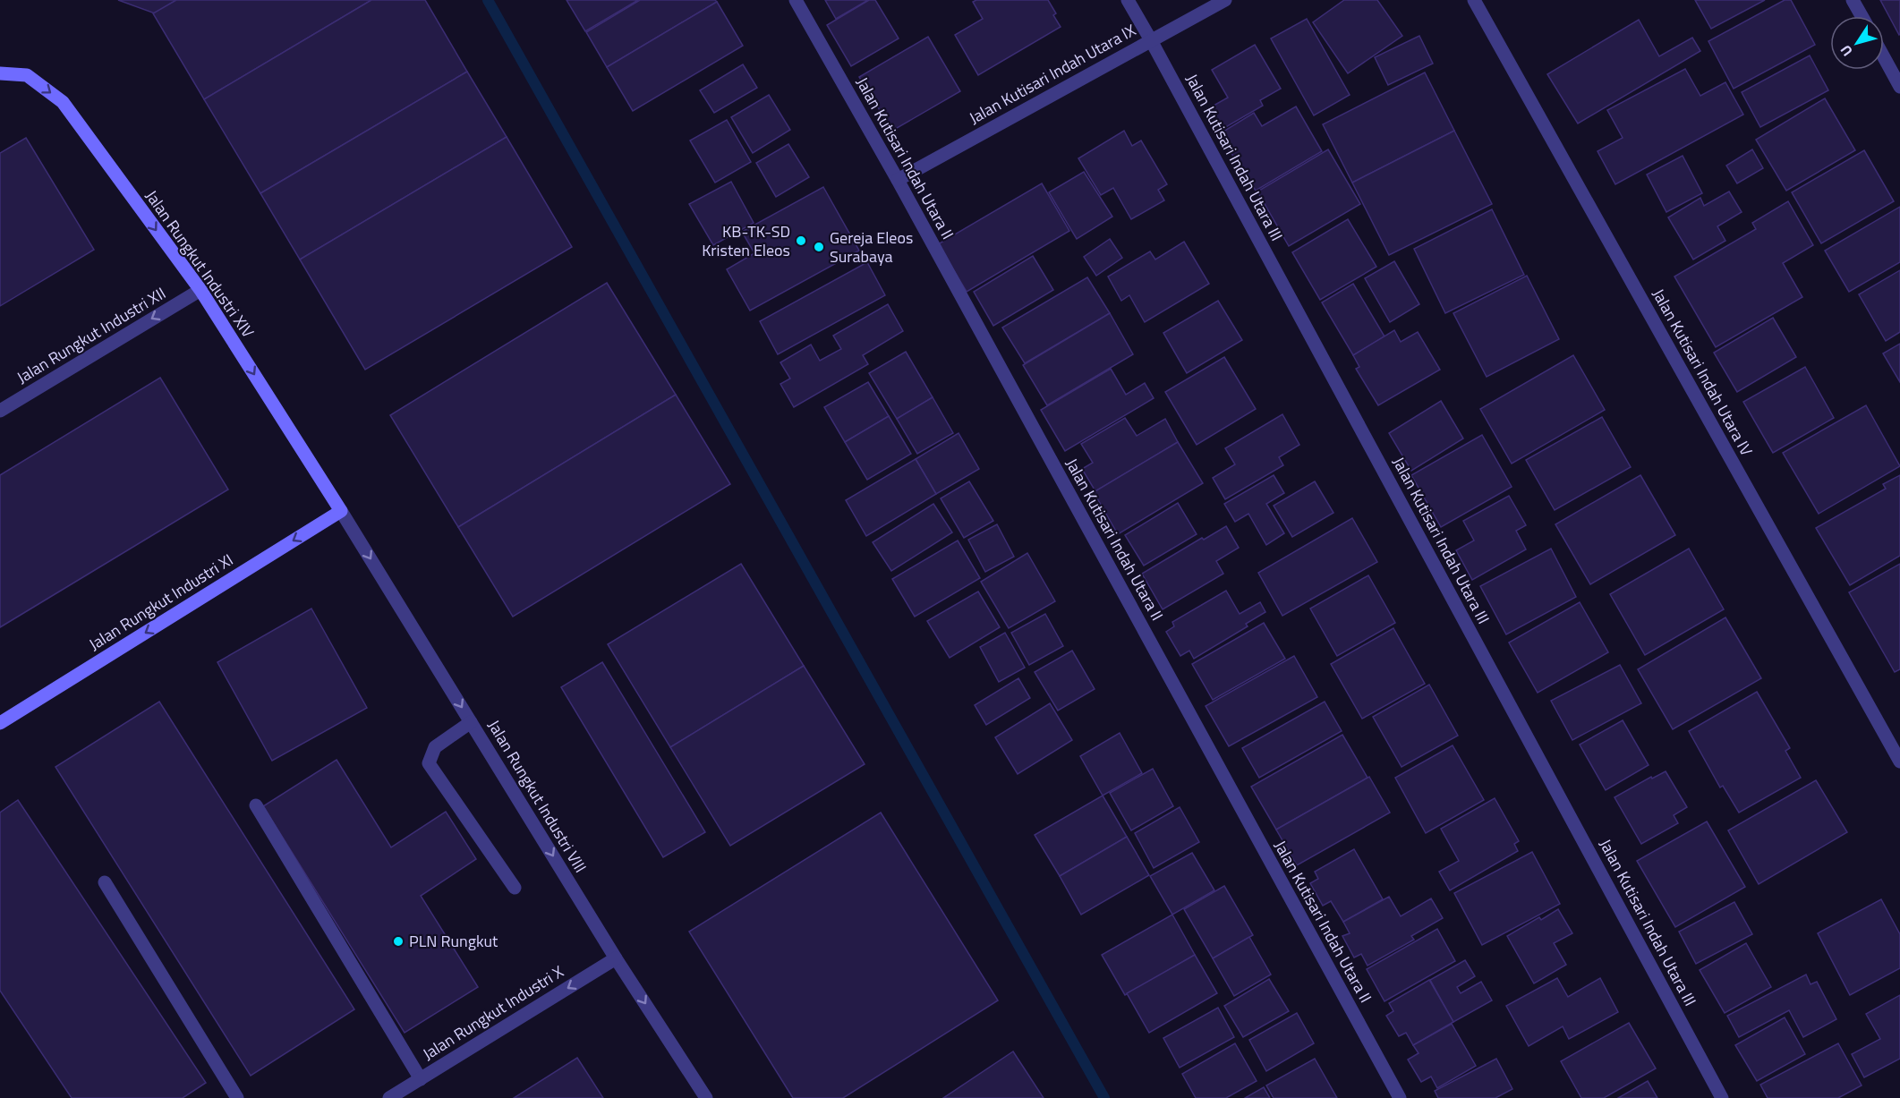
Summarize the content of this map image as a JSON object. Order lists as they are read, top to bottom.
{
  "streets": {
    "street": [
      "Jalan Kutisari Indah Utara IX",
      "Jalan Kutisari Indah Utara III",
      "Jalan Kutisari Indah Utara II",
      "Jalan Rungkut Industri XIV",
      "Jalan Rungkut Industri XII",
      "Jalan Kutisari Indah Utara IV",
      "Jalan Rungkut Industri XI",
      "Jalan Rungkut Industri VIII",
      "Jalan Rungkut Industri X"
    ]
  },
  "crossings": [
    ["Jalan Kutisari Indah Utara IX", "Jalan Kutisari Indah Utara III"],
    ["Jalan Kutisari Indah Utara IX", "Jalan Kutisari Indah Utara II"],
    ["Jalan Rungkut Industri XIV", "Jalan Rungkut Industri XII"],
    ["Jalan Rungkut Industri XIV", "Jalan Rungkut Industri XI"],
    ["Jalan Rungkut Industri XIV", "Jalan Rungkut Industri VIII"],
    ["Jalan Rungkut Industri XI", "Jalan Rungkut Industri VIII"],
    ["Jalan Rungkut Industri VIII", "Jalan Rungkut Industri X"]
  ],
  "one_way": [
    "Jalan Rungkut Industri XIV",
    "Jalan Rungkut Industri XII",
    "Jalan Rungkut Industri XI",
    "Jalan Rungkut Industri VIII",
    "Jalan Rungkut Industri X"
  ],
  "places": ["KB-TK-SD Kristen Eleos", "Gereja Eleos Surabaya", "PLN Rungkut"],
  "north": "bottom left"
}
